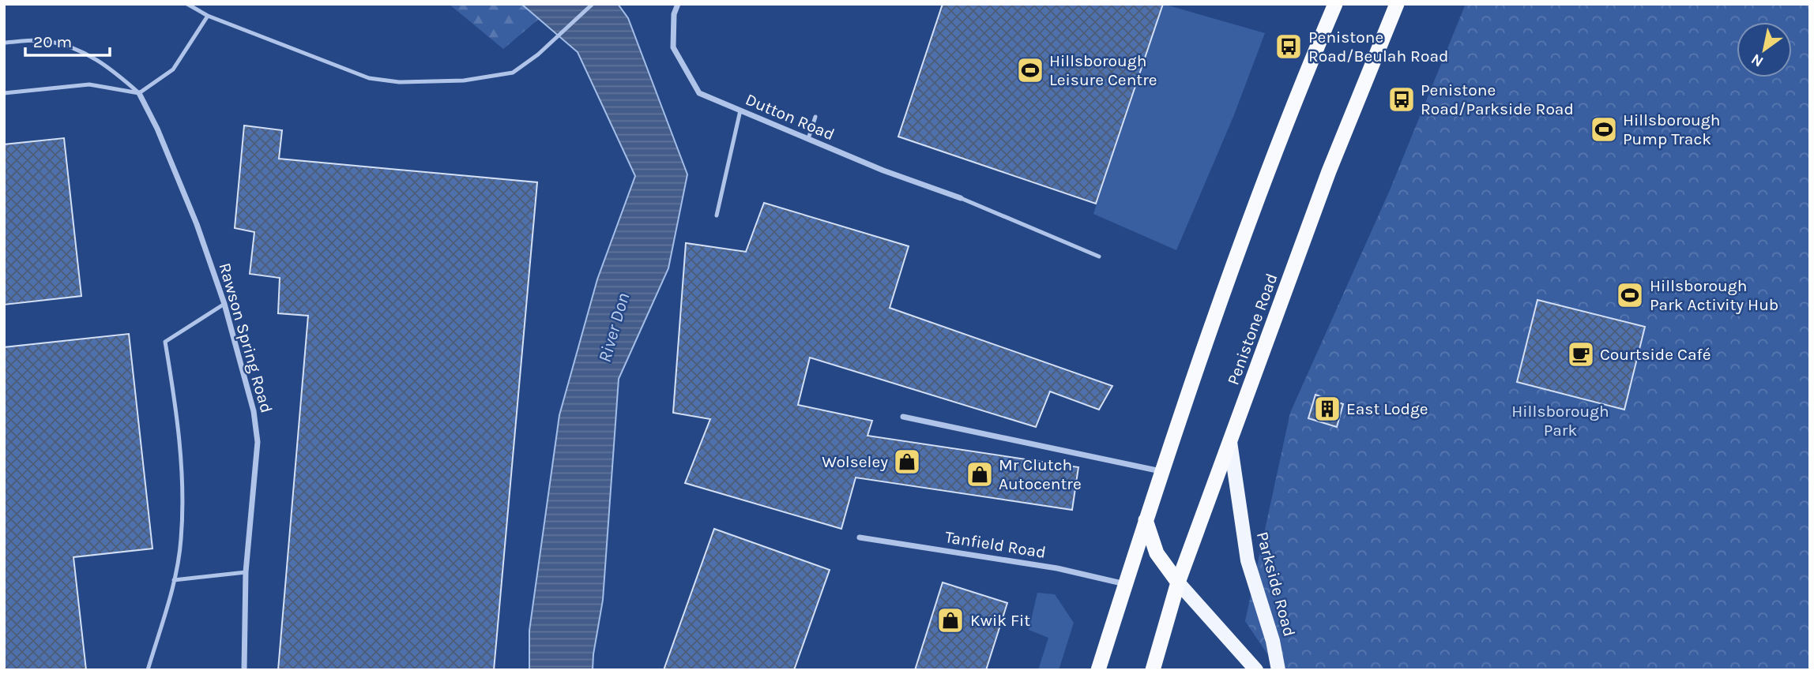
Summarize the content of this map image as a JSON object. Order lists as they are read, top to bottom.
{
  "streets": {
    "highway": ["Penistone Road"],
    "main road": ["Parkside Road"],
    "street": ["Dutton Road", "Rawson Spring Road", "Tanfield Road"]
  },
  "crossings": [
    ["Penistone Road", "Parkside Road"]
  ],
  "water": ["River Don"],
  "parks": ["Hillsborough Park"],
  "places": {
    "bus stop": ["Penistone Road/Beulah Road", "Penistone Road/Parkside Road"],
    "sports": ["Hillsborough Leisure Centre", "Hillsborough Pump Track", "Hillsborough Park Activity Hub"],
    "cafe": ["Courtside Café"],
    "building": ["East Lodge"],
    "shop": ["Wolseley", "Mr Clutch Autocentre", "Kwik Fit"]
  },
  "scale_bar": "20 m",
  "north": "bottom left"
}
